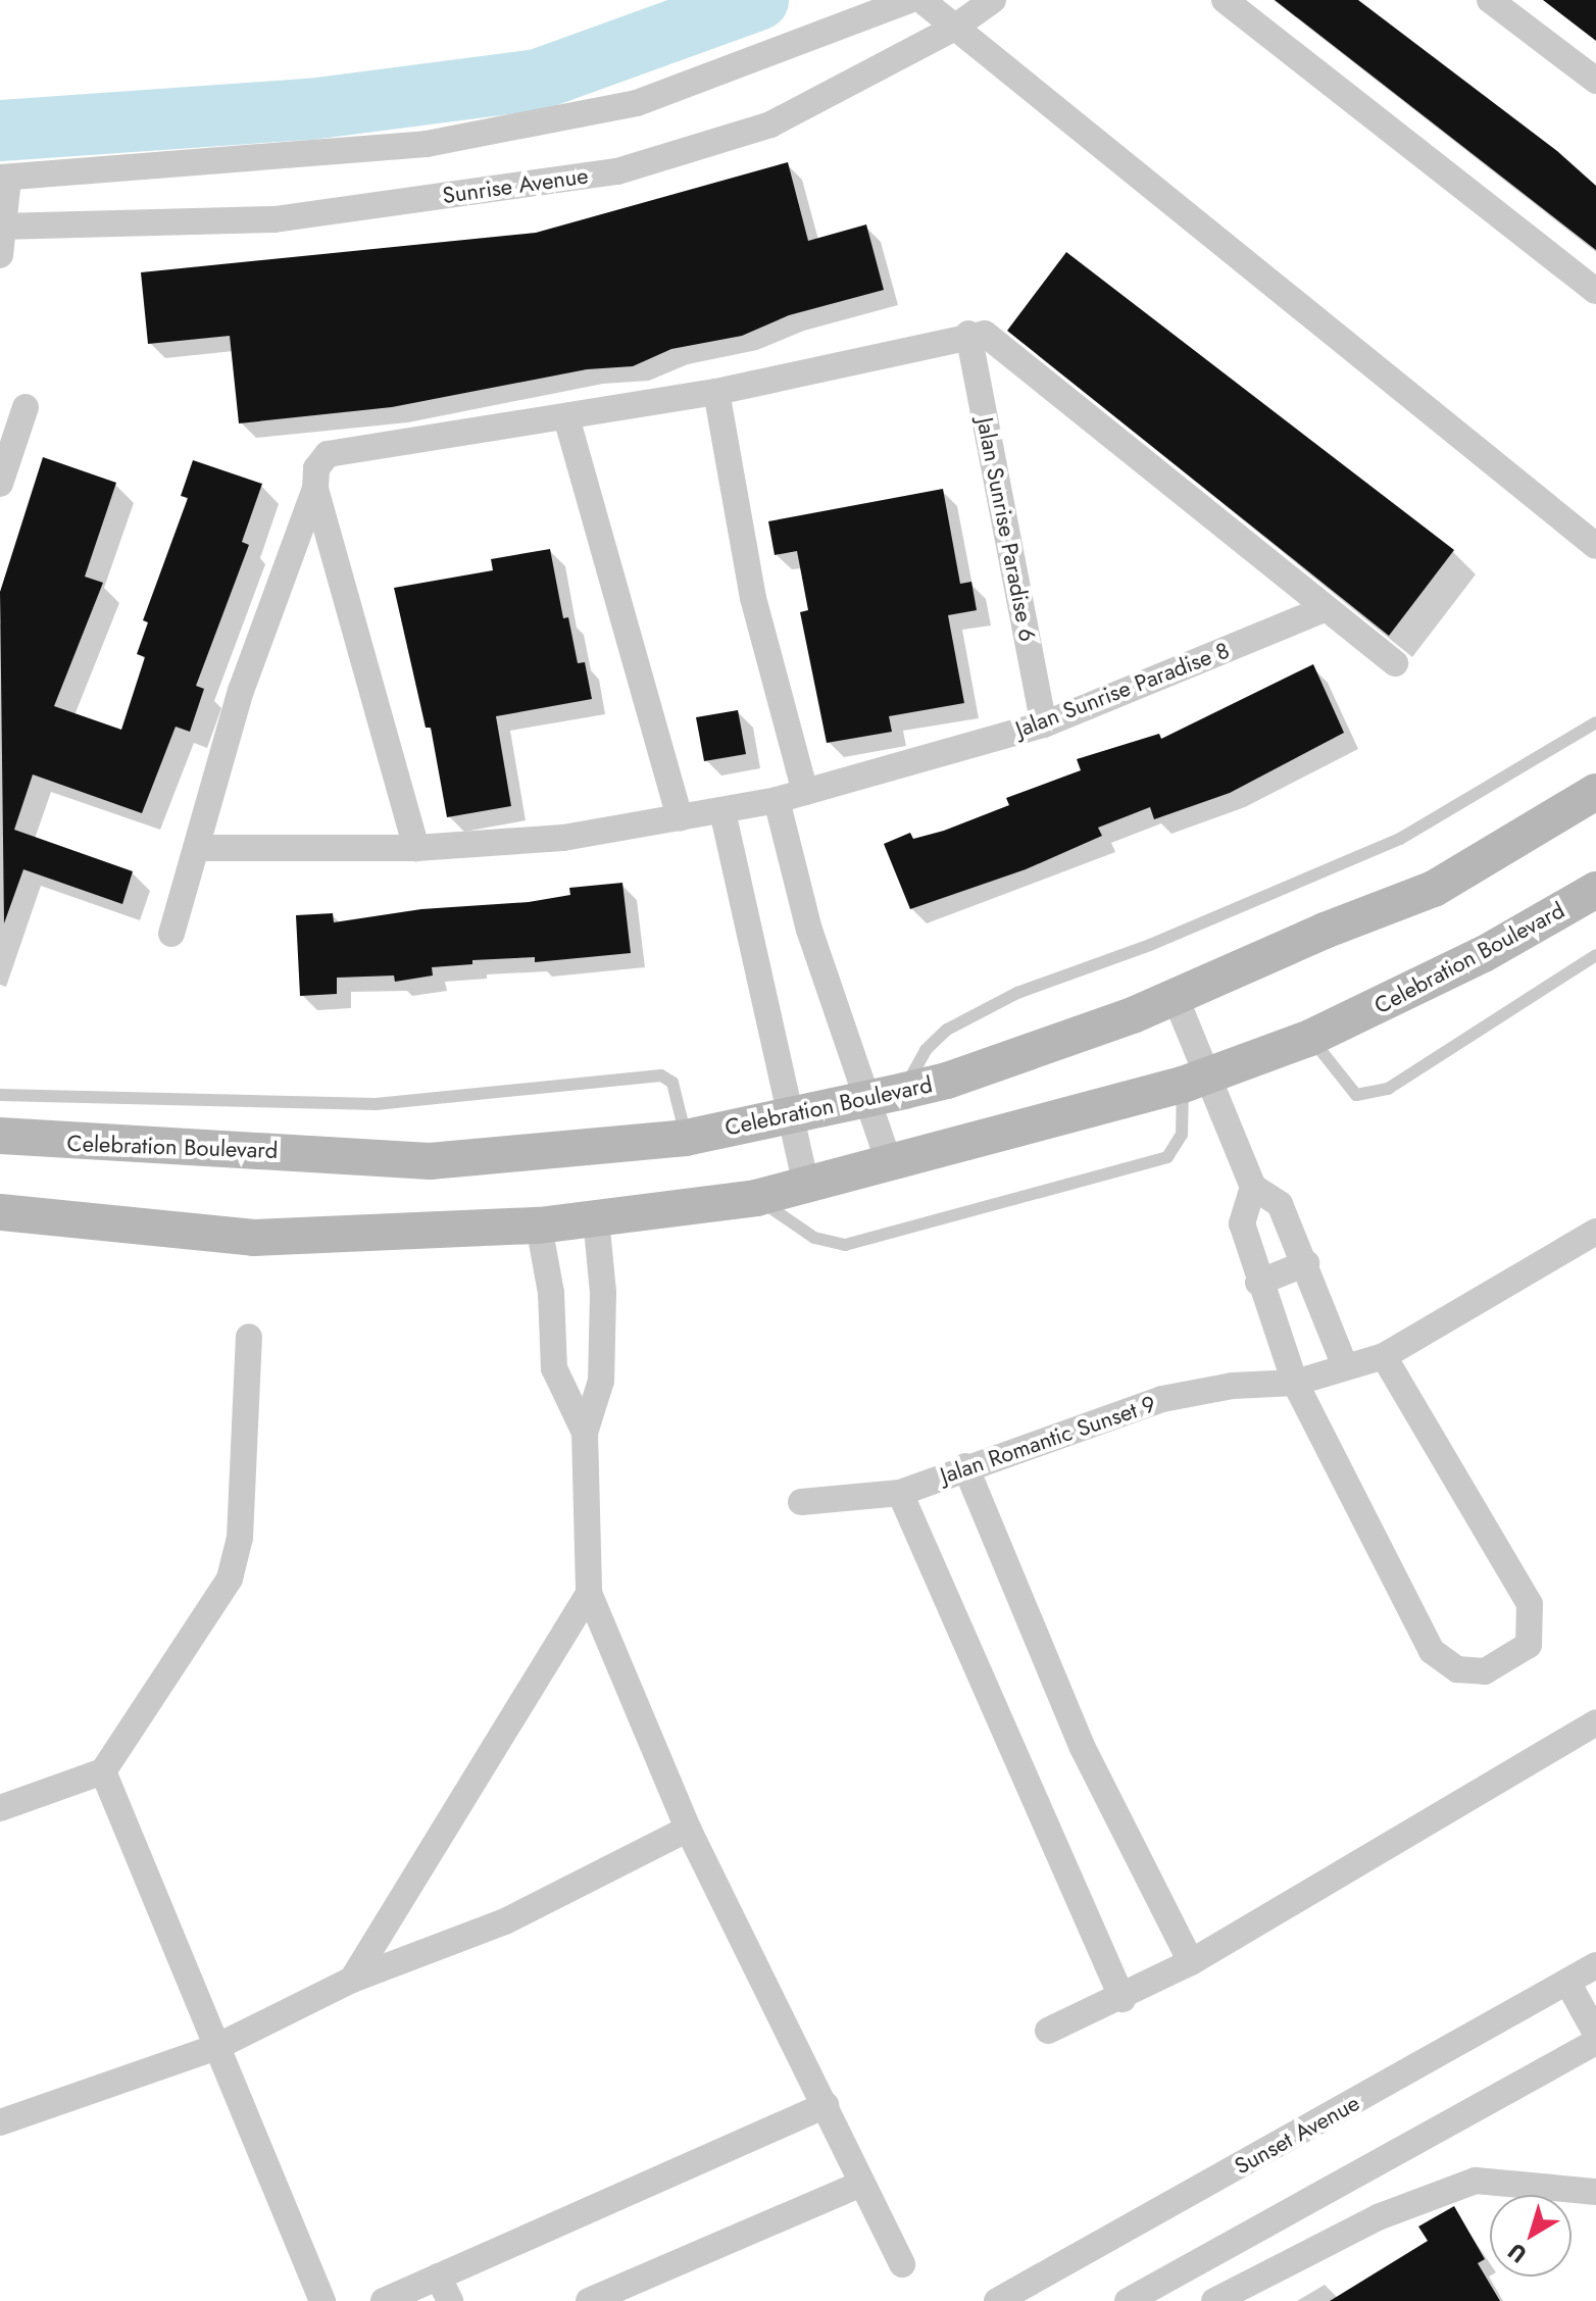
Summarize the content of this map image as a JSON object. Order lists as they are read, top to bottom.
{
  "streets": {
    "street": [
      "Sunrise Avenue",
      "Jalan Sunrise Paradise 6",
      "Jalan Sunrise Paradise 8",
      "Celebration Boulevard",
      "Jalan Romantic Sunset 9",
      "Sunset Avenue"
    ]
  },
  "crossings": [
    ["Jalan Sunrise Paradise 6", "Jalan Sunrise Paradise 8"]
  ],
  "north": "bottom left"
}
